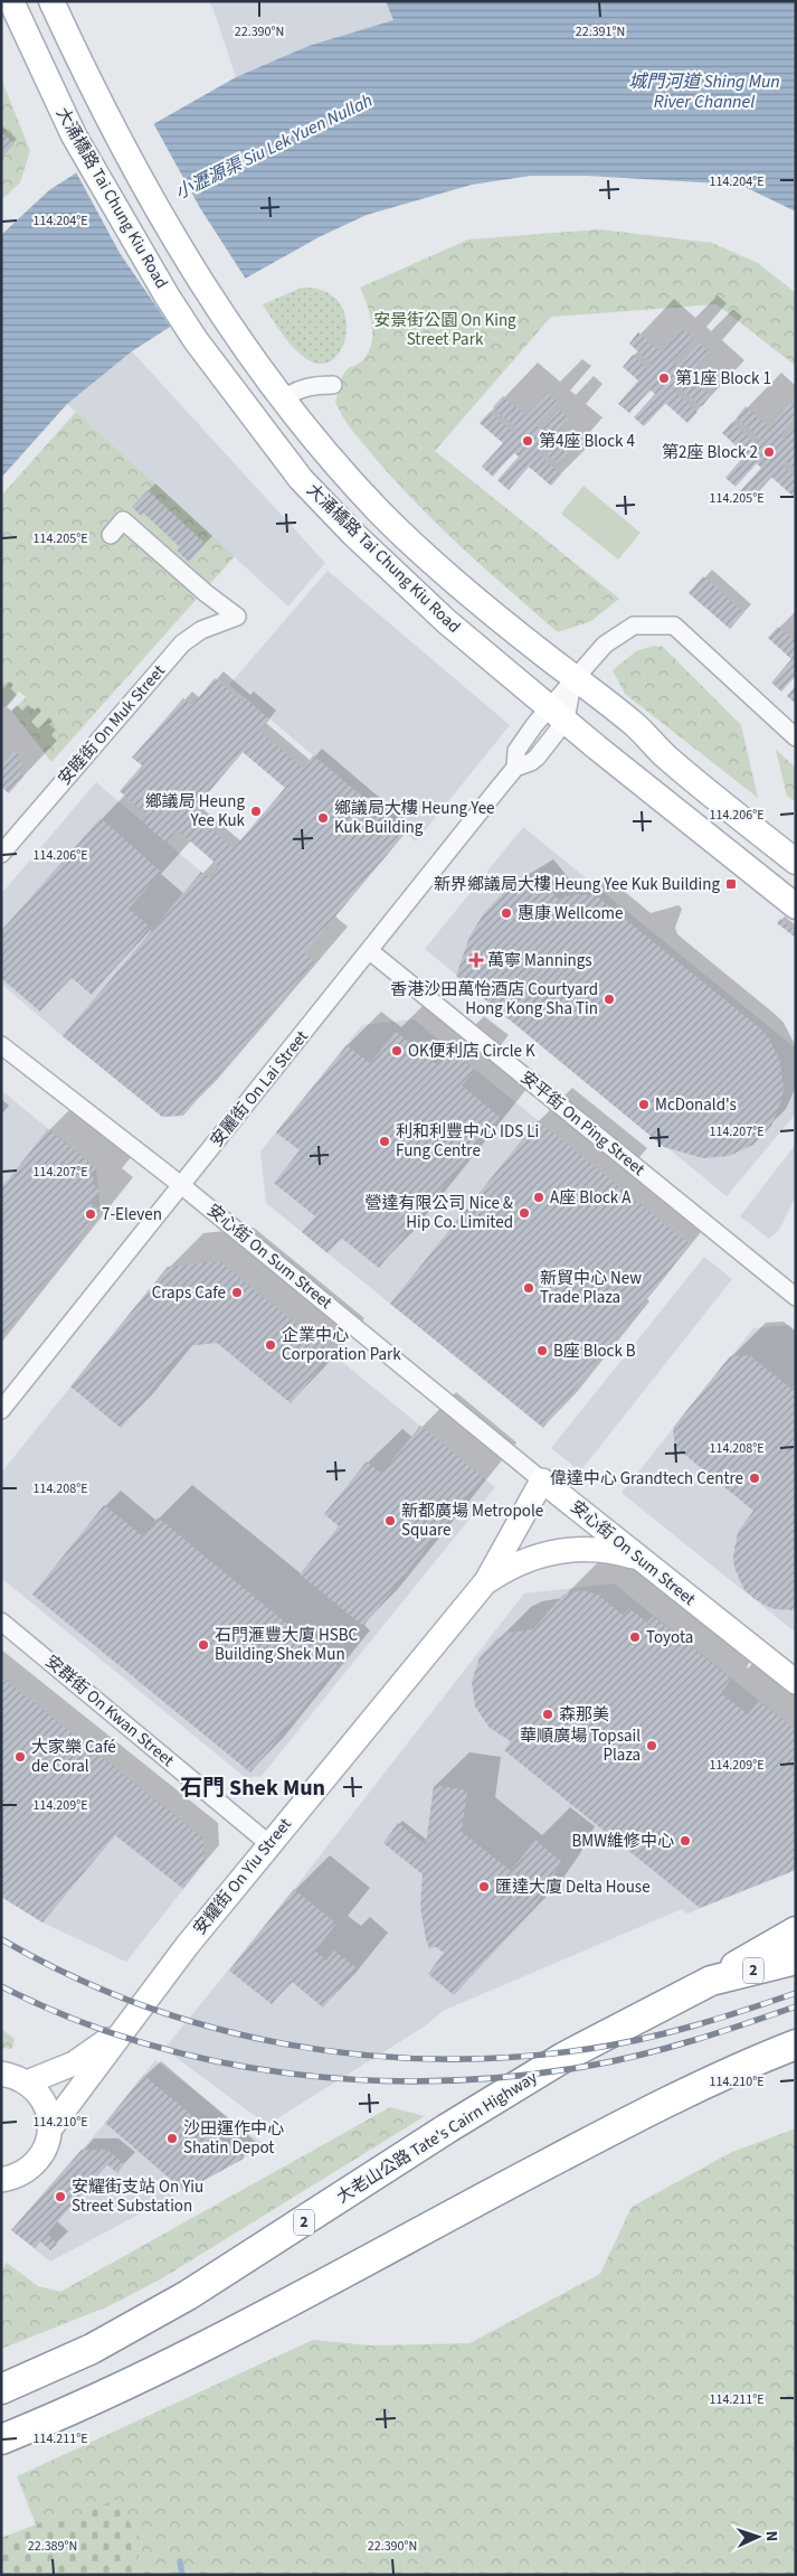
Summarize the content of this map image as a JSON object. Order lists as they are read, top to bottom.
{
  "streets": {
    "highway": ["2", "大老山公路 Tate's Cairn Highway"],
    "main road": ["大涌橋路 Tai Chung Kiu Road"],
    "street": [
      "安睦街 On Muk Street",
      "安麗街 On Lai Street",
      "安平街 On Ping Street",
      "安心街 On Sum Street",
      "安群街 On Kwan Street",
      "安耀街 On Yiu Street"
    ]
  },
  "crossings": [
    ["大涌橋路 Tai Chung Kiu Road", "安麗街 On Lai Street"],
    ["安麗街 On Lai Street", "安平街 On Ping Street"],
    ["安麗街 On Lai Street", "安心街 On Sum Street"],
    ["安心街 On Sum Street", "安耀街 On Yiu Street"],
    ["安群街 On Kwan Street", "安耀街 On Yiu Street"]
  ],
  "districts": ["石門 Shek Mun"],
  "water": ["城門河道 Shing Mun River Channel", "小瀝源渠 Siu Lek Yuen Nullah"],
  "parks": ["安景街公園 On King Street Park"],
  "places": {
    "other": [
      "第1座 Block 1",
      "第4座 Block 4",
      "第2座 Block 2",
      "鄉議局 Heung Yee Kuk",
      "鄉議局大樓 Heung Yee Kuk Building",
      "惠康 Wellcome",
      "香港沙田萬怡酒店 Courtyard Hong Kong Sha Tin",
      "OK便利店 Circle K",
      "McDonald's",
      "利和利豐中心 IDS Li Fung Centre",
      "A座 Block A",
      "營達有限公司 Nice & Hip Co. Limited",
      "7-Eleven",
      "新貿中心 New Trade Plaza",
      "Craps Cafe",
      "企業中心 Corporation Park",
      "B座 Block B",
      "偉達中心 Grandtech Centre",
      "新都廣場 Metropole Square",
      "Toyota",
      "石門滙豐大廈 HSBC Building Shek Mun",
      "森那美",
      "華順廣場 Topsail Plaza",
      "大家樂 Café de Coral",
      "BMW維修中心",
      "匯達大廈 Delta House",
      "沙田運作中心 Shatin Depot",
      "安耀街支站 On Yiu Street Substation"
    ],
    "transit": ["新界鄉議局大樓 Heung Yee Kuk Building"],
    "health": ["萬寧 Mannings"]
  },
  "north": "right",
  "coordinates": [
    "22.390°N",
    "22.391°N",
    "114.204°E",
    "114.205°E",
    "114.206°E",
    "114.207°E",
    "114.208°E",
    "114.209°E",
    "114.210°E",
    "114.211°E",
    "22.389°N"
  ]
}
